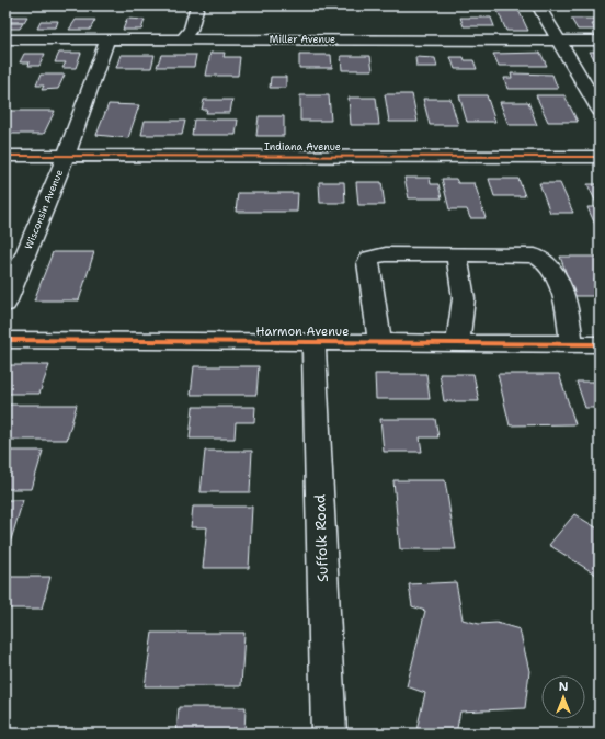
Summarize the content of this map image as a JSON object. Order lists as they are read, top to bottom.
{
  "streets": {
    "street": [
      "Miller Avenue",
      "Indiana Avenue",
      "Wisconsin Avenue",
      "Harmon Avenue",
      "Suffolk Road"
    ]
  },
  "crossings": [
    ["Miller Avenue", "Wisconsin Avenue"],
    ["Indiana Avenue", "Wisconsin Avenue"],
    ["Harmon Avenue", "Suffolk Road"]
  ],
  "north": "top"
}
